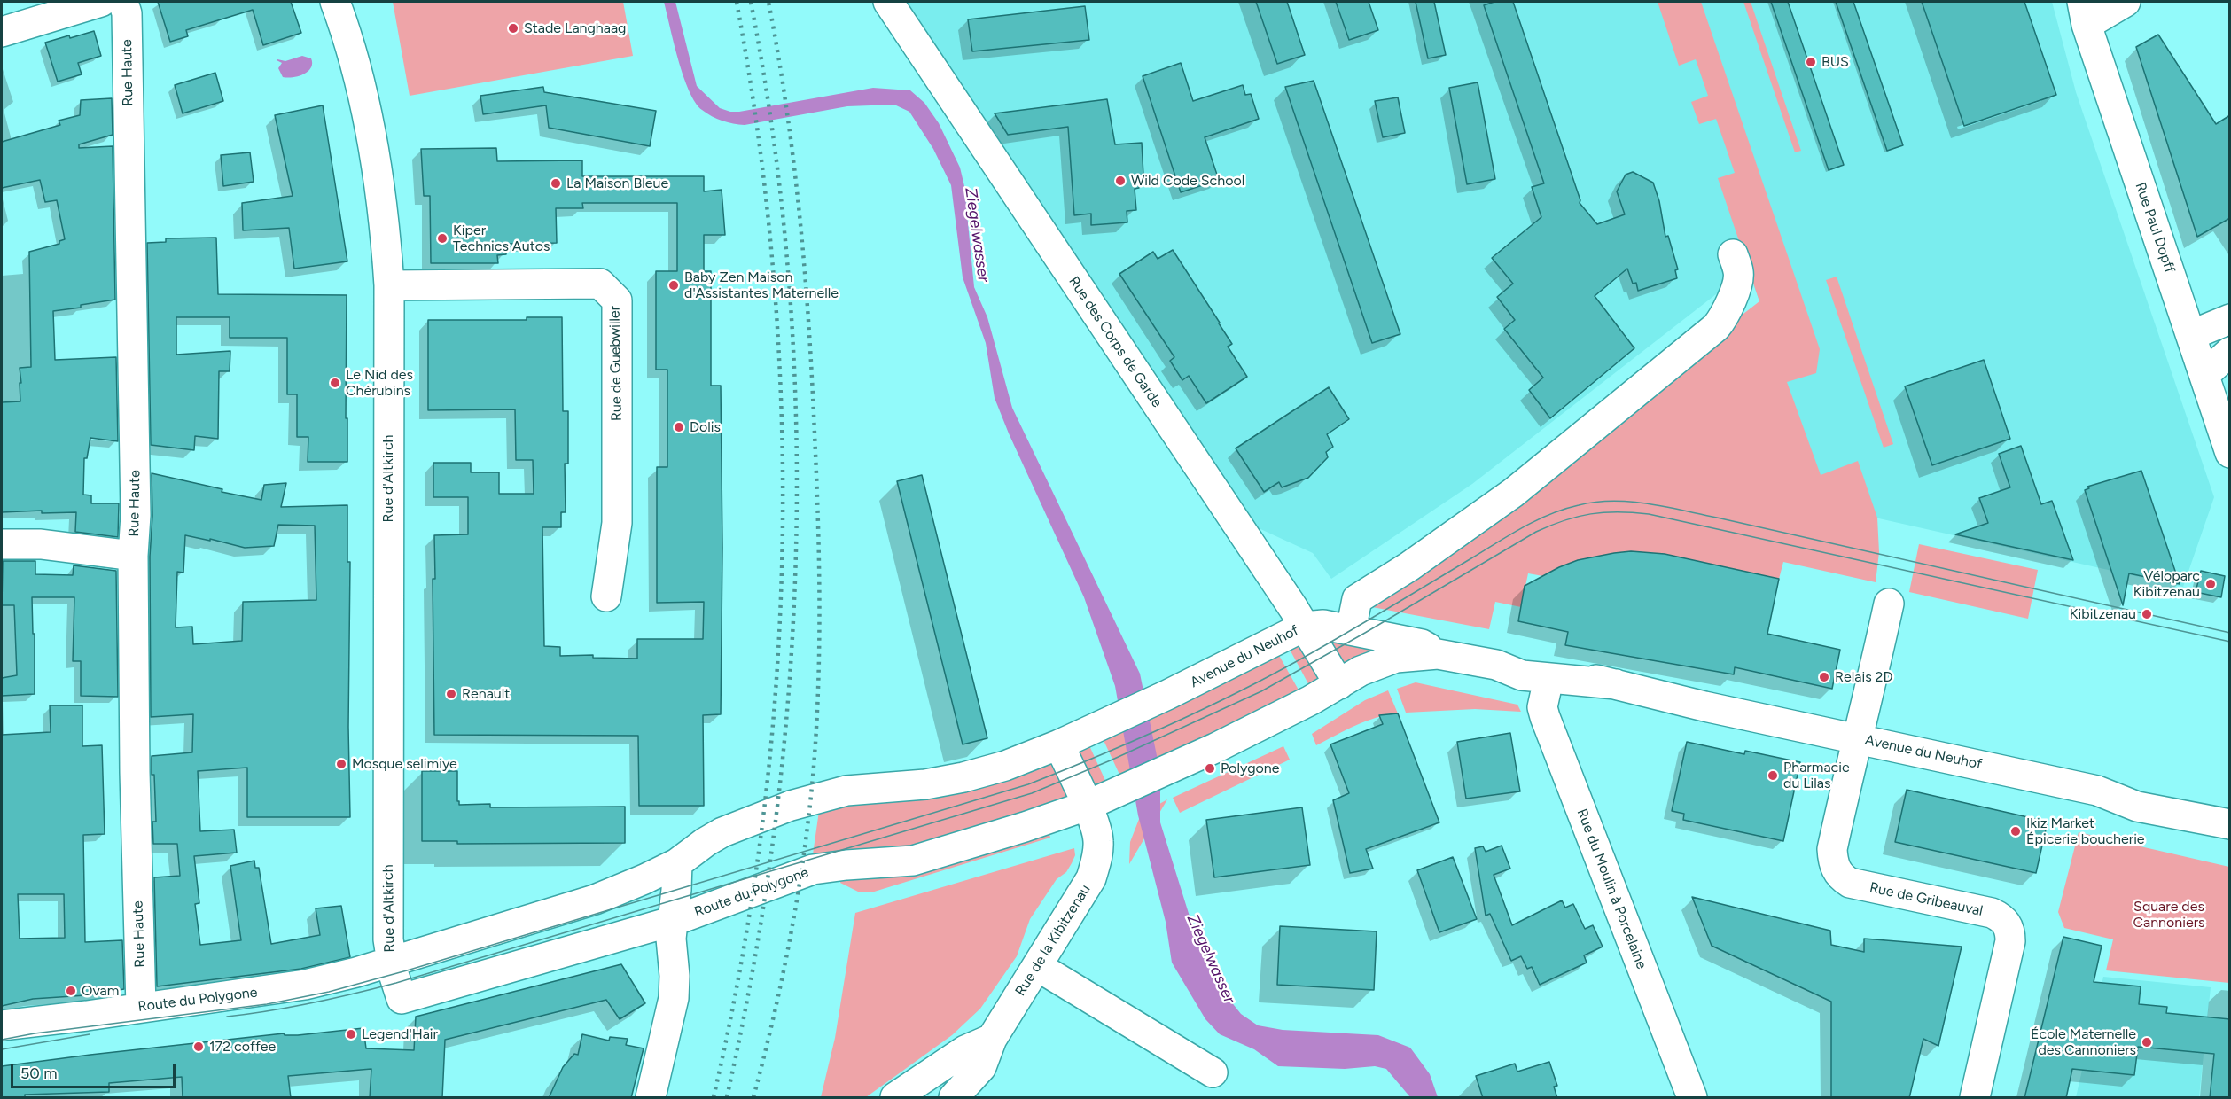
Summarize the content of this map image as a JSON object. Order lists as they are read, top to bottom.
{
  "streets": {
    "street": [
      "Rue Haute",
      "Rue Paul Dopff",
      "Rue des Corps de Garde",
      "Rue de Guebwiller",
      "Rue d'Altkirch",
      "Avenue du Neuhof",
      "Rue du Moulin à Porcelaine",
      "Route du Polygone",
      "Rue de Gribeauval",
      "Rue de la Kibitzenau"
    ]
  },
  "crossings": [
    ["Rue Haute", "Route du Polygone"],
    ["Rue des Corps de Garde", "Avenue du Neuhof"],
    ["Rue de Guebwiller", "Rue d'Altkirch"],
    ["Rue d'Altkirch", "Route du Polygone"],
    ["Avenue du Neuhof", "Rue du Moulin à Porcelaine"],
    ["Avenue du Neuhof", "Route du Polygone"],
    ["Avenue du Neuhof", "Rue de Gribeauval"],
    ["Avenue du Neuhof", "Rue de la Kibitzenau"]
  ],
  "water": ["Ziegelwasser"],
  "parks": ["Square des Cannoniers"],
  "places": [
    "Stade Langhaag",
    "BUS",
    "Wild Code School",
    "La Maison Bleue",
    "Kiper Technics Autos",
    "Baby Zen Maison d'Assistantes Maternelle",
    "Le Nid des Chérubins",
    "Dolis",
    "Véloparc Kibitzenau",
    "Kibitzenau",
    "Relais 2D",
    "Renault",
    "Mosque selimiye",
    "Polygone",
    "Pharmacie du Lilas",
    "Ikiz Market Épicerie boucherie",
    "Ovam",
    "Legend'Hair",
    "École Maternelle des Cannoniers",
    "172 coffee"
  ],
  "scale_bar": "50 m"
}
